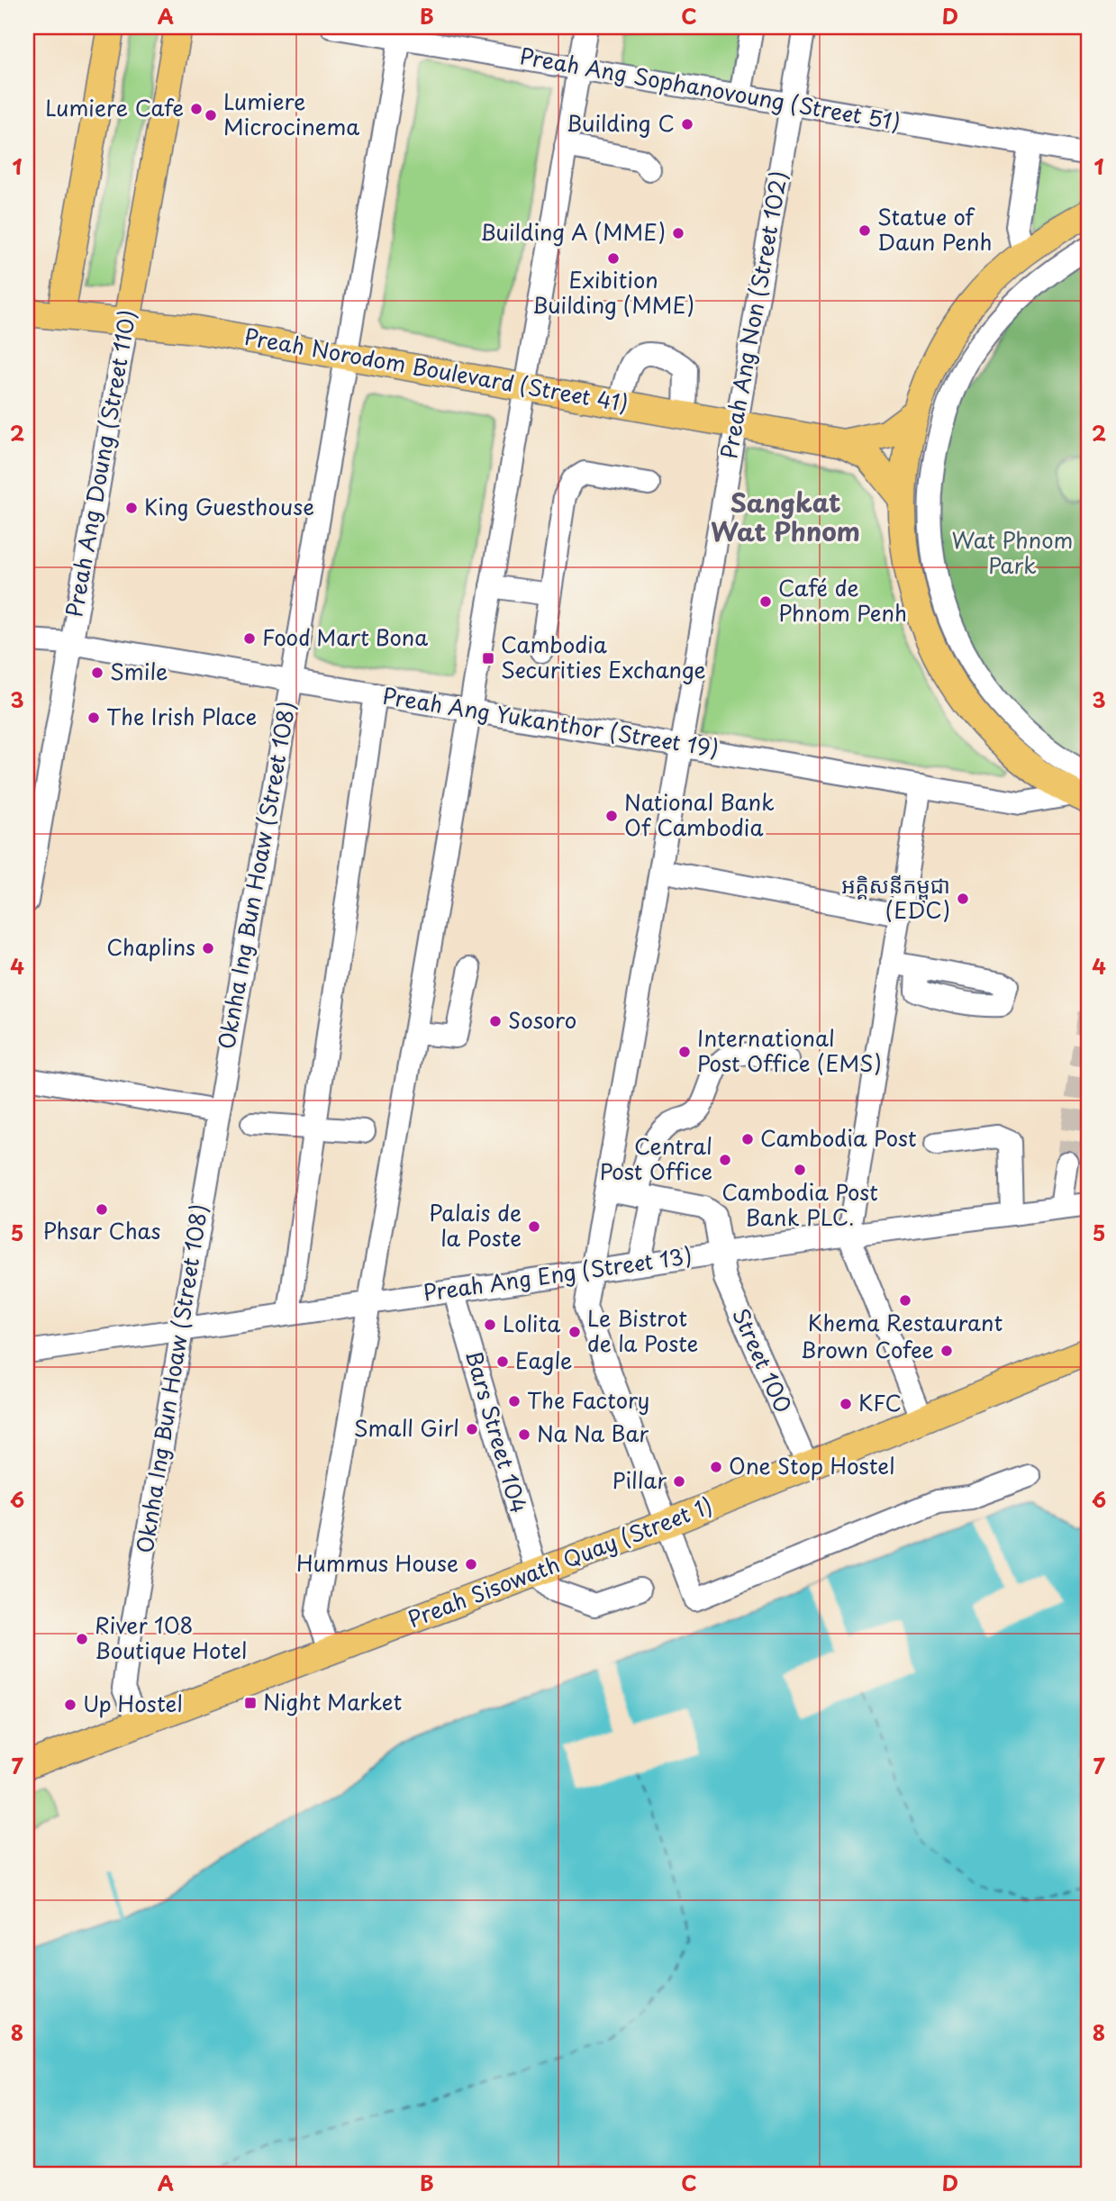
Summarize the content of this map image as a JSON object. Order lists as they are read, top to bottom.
{
  "streets": {
    "main road": ["Preah Norodom Boulevard (Street 41)", "Preah Ang Doung (Street 110)", "Preah Sisowath Quay (Street 1)"],
    "street": [
      "Preah Ang Sophanovoung (Street 51)",
      "Preah Ang Non (Street 102)",
      "Preah Ang Yukanthor (Street 19)",
      "Oknha Ing Bun Hoaw (Street 108)",
      "Preah Ang Eng (Street 13)",
      "Street 100",
      "Bars Street 104"
    ]
  },
  "crossings": [
    ["Preah Ang Sophanovoung (Street 51)", "Preah Ang Non (Street 102)"],
    ["Preah Ang Sophanovoung (Street 51)", "Oknha Ing Bun Hoaw (Street 108)"],
    ["Preah Ang Non (Street 102)", "Preah Norodom Boulevard (Street 41)"],
    ["Preah Ang Non (Street 102)", "Preah Ang Yukanthor (Street 19)"],
    ["Preah Ang Non (Street 102)", "Preah Ang Eng (Street 13)"],
    ["Preah Ang Non (Street 102)", "Preah Sisowath Quay (Street 1)"],
    ["Preah Norodom Boulevard (Street 41)", "Preah Ang Doung (Street 110)"],
    ["Preah Norodom Boulevard (Street 41)", "Oknha Ing Bun Hoaw (Street 108)"],
    ["Preah Ang Doung (Street 110)", "Preah Ang Yukanthor (Street 19)"],
    ["Preah Ang Yukanthor (Street 19)", "Oknha Ing Bun Hoaw (Street 108)"],
    ["Oknha Ing Bun Hoaw (Street 108)", "Preah Ang Eng (Street 13)"],
    ["Oknha Ing Bun Hoaw (Street 108)", "Preah Sisowath Quay (Street 1)"],
    ["Preah Ang Eng (Street 13)", "Street 100"],
    ["Preah Ang Eng (Street 13)", "Bars Street 104"],
    ["Street 100", "Preah Sisowath Quay (Street 1)"],
    ["Bars Street 104", "Preah Sisowath Quay (Street 1)"]
  ],
  "districts": ["Sangkat Wat Phnom"],
  "parks": ["Wat Phnom Park"],
  "places": {
    "other": [
      "Lumiere Cafe",
      "Lumiere Microcinema",
      "Building C",
      "Statue of Daun Penh",
      "Building A (MME)",
      "Exibition Building (MME)",
      "King Guesthouse",
      "Café de Phnom Penh",
      "Food Mart Bona",
      "Smile",
      "The Irish Place",
      "National Bank Of Cambodia",
      "អគ្គិសនីកម្ពុជា (EDC)",
      "Chaplins",
      "Sosoro",
      "International Post Office (EMS)",
      "Cambodia Post",
      "Central Post Office",
      "Cambodia Post Bank PLC.",
      "Phsar Chas",
      "Palais de la Poste",
      "Khema Restaurant",
      "Lolita",
      "Le Bistrot de la Poste",
      "Brown Cofee",
      "Eagle",
      "The Factory",
      "KFC",
      "Small Girl",
      "Na Na Bar",
      "One Stop Hostel",
      "Pillar",
      "Hummus House",
      "River 108 Boutique Hotel",
      "Up Hostel"
    ],
    "transit": ["Cambodia Securities Exchange", "Night Market"]
  },
  "grid": {
    "columns": [
      "A",
      "B",
      "C",
      "D"
    ],
    "rows": [
      "1",
      "2",
      "3",
      "4",
      "5",
      "6",
      "7",
      "8"
    ]
  }
}
